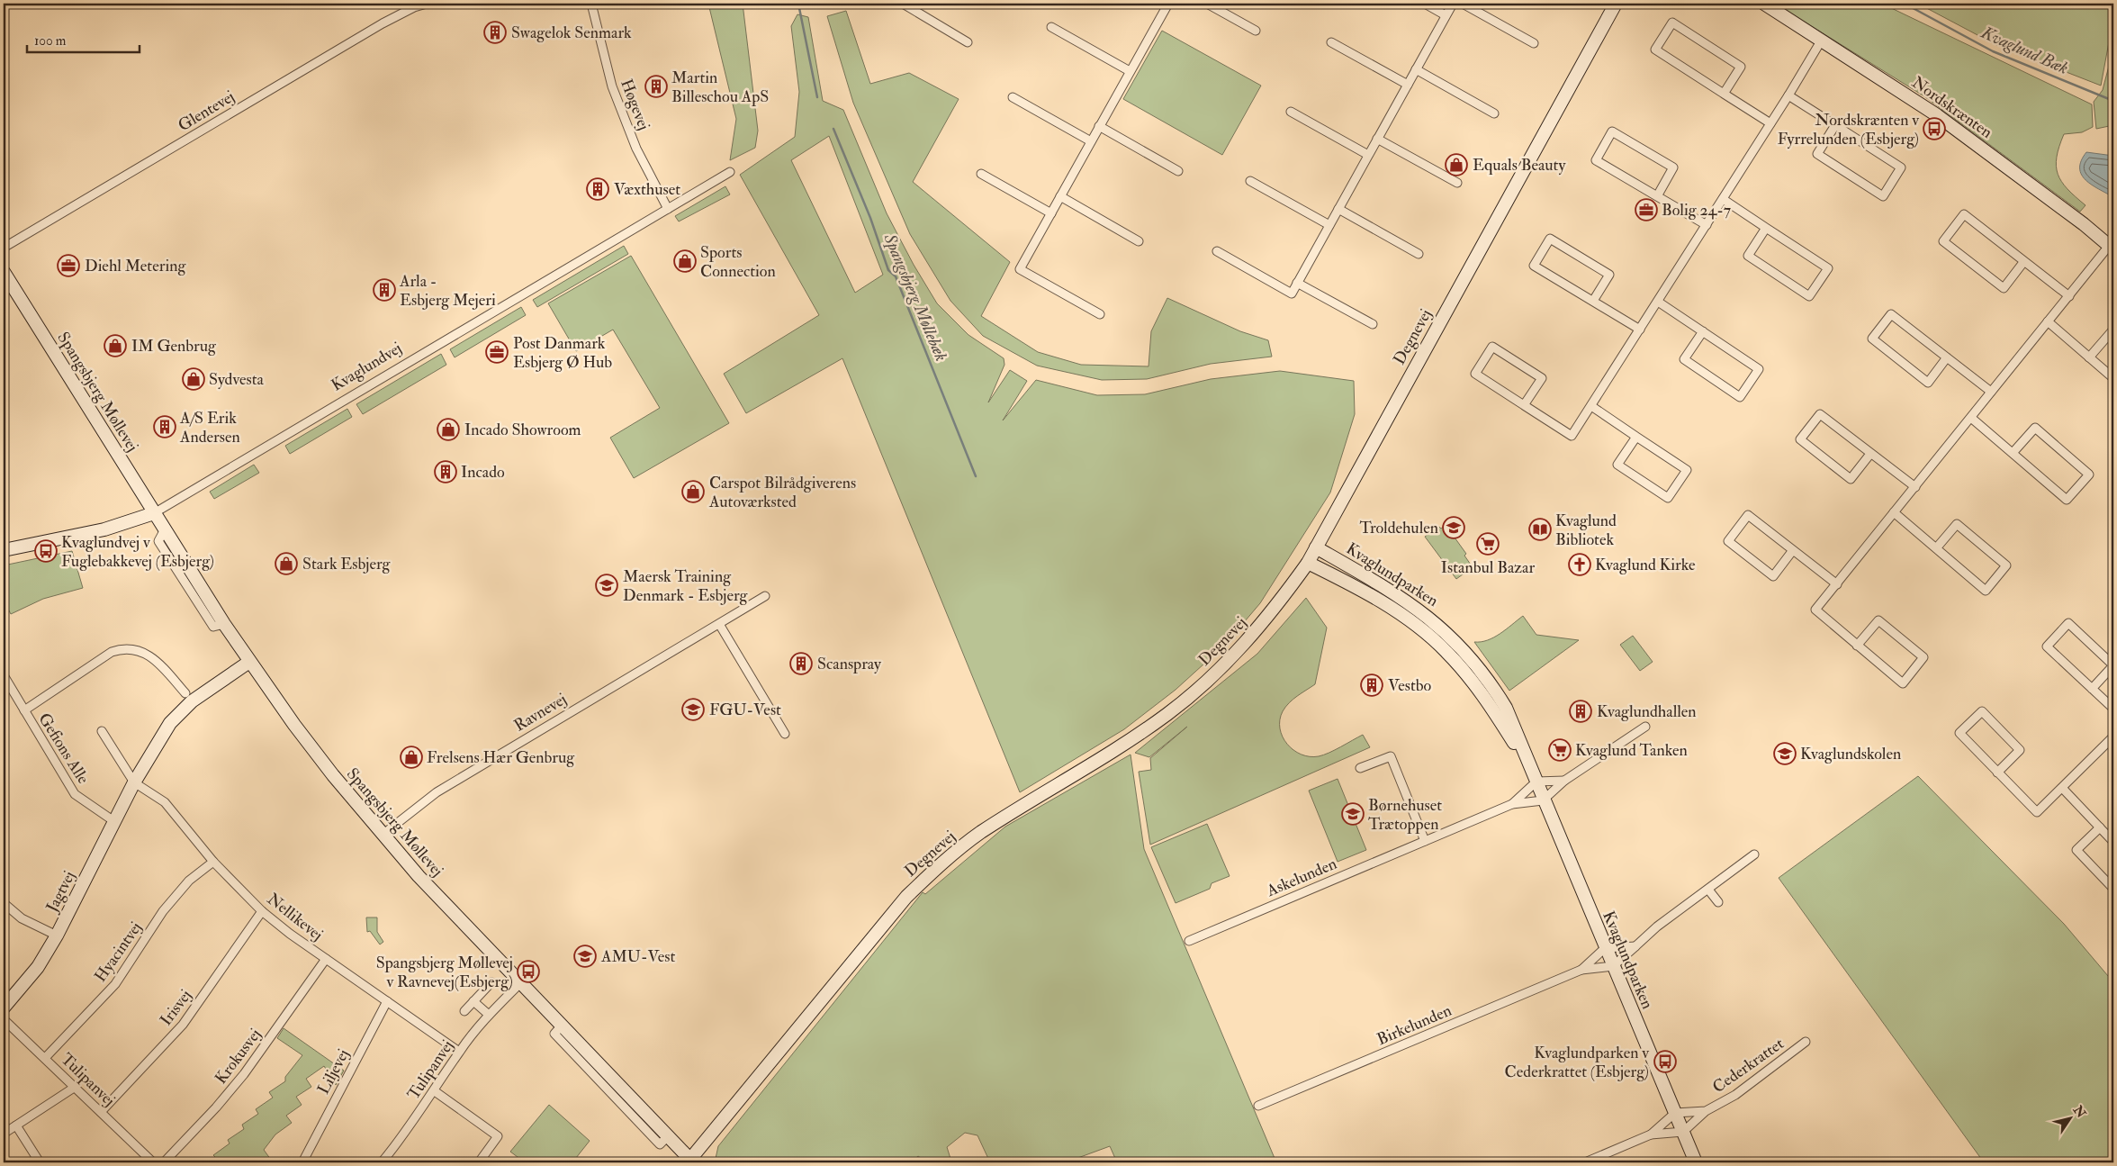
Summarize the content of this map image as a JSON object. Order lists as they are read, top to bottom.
{
  "streets": {
    "street": [
      "Høgevej",
      "Nordskrænten",
      "Glentevej",
      "Degnevej",
      "Kvaglundvej",
      "Spangsbjerg Møllevej",
      "Kvaglundparken",
      "Ravnevej",
      "Gefions Alle",
      "Askelunden",
      "Jagtvej",
      "Nellikevej",
      "Hyacintvej",
      "Irisvej",
      "Birkelunden",
      "Krokusvej",
      "Cederkrattet",
      "Tulipanvej",
      "Liljevej"
    ]
  },
  "crossings": [
    ["Høgevej", "Kvaglundvej"],
    ["Degnevej", "Spangsbjerg Møllevej"],
    ["Degnevej", "Kvaglundparken"],
    ["Kvaglundvej", "Spangsbjerg Møllevej"],
    ["Spangsbjerg Møllevej", "Ravnevej"],
    ["Spangsbjerg Møllevej", "Jagtvej"],
    ["Spangsbjerg Møllevej", "Tulipanvej"],
    ["Kvaglundparken", "Askelunden"],
    ["Kvaglundparken", "Birkelunden"],
    ["Kvaglundparken", "Cederkrattet"],
    ["Gefions Alle", "Jagtvej"],
    ["Jagtvej", "Nellikevej"],
    ["Nellikevej", "Hyacintvej"],
    ["Nellikevej", "Irisvej"],
    ["Nellikevej", "Krokusvej"],
    ["Nellikevej", "Tulipanvej"],
    ["Nellikevej", "Liljevej"],
    ["Hyacintvej", "Tulipanvej"],
    ["Irisvej", "Tulipanvej"]
  ],
  "water": ["Kvaglund Bæk", "Spangsbjerg Møllebæk"],
  "places": {
    "building": [
      "Swagelok Senmark",
      "Martin Billeschou ApS",
      "Væxthuset",
      "Arla - Esbjerg Mejeri",
      "A/S Erik Andersen",
      "Incado",
      "Scanspray",
      "Vestbo",
      "Kvaglundhallen"
    ],
    "bus stop": [
      "Nordskrænten v Fyrrelunden (Esbjerg)",
      "Kvaglundvej v Fuglebakkevej (Esbjerg)",
      "Spangsbjerg Møllevej v Ravnevej(Esbjerg)",
      "Kvaglundparken v Cederkrattet (Esbjerg)"
    ],
    "shop": [
      "Equals Beauty",
      "Sports Connection",
      "IM Genbrug",
      "Sydvesta",
      "Incado Showroom",
      "Carspot Bilrådgiverens Autoværksted",
      "Stark Esbjerg",
      "Frelsens Hær Genbrug"
    ],
    "office": ["Bolig 24-7", "Diehl Metering", "Post Danmark Esbjerg Ø Hub"],
    "school or university": [
      "Troldehulen",
      "Maersk Training Denmark - Esbjerg",
      "FGU-Vest",
      "Kvaglundskolen",
      "Børnehuset Trætoppen",
      "AMU-Vest"
    ],
    "library": ["Kvaglund Bibliotek"],
    "supermarket": ["Istanbul Bazar", "Kvaglund Tanken"],
    "church": ["Kvaglund Kirke"]
  },
  "scale_bar": "100 m",
  "north": "top right"
}
